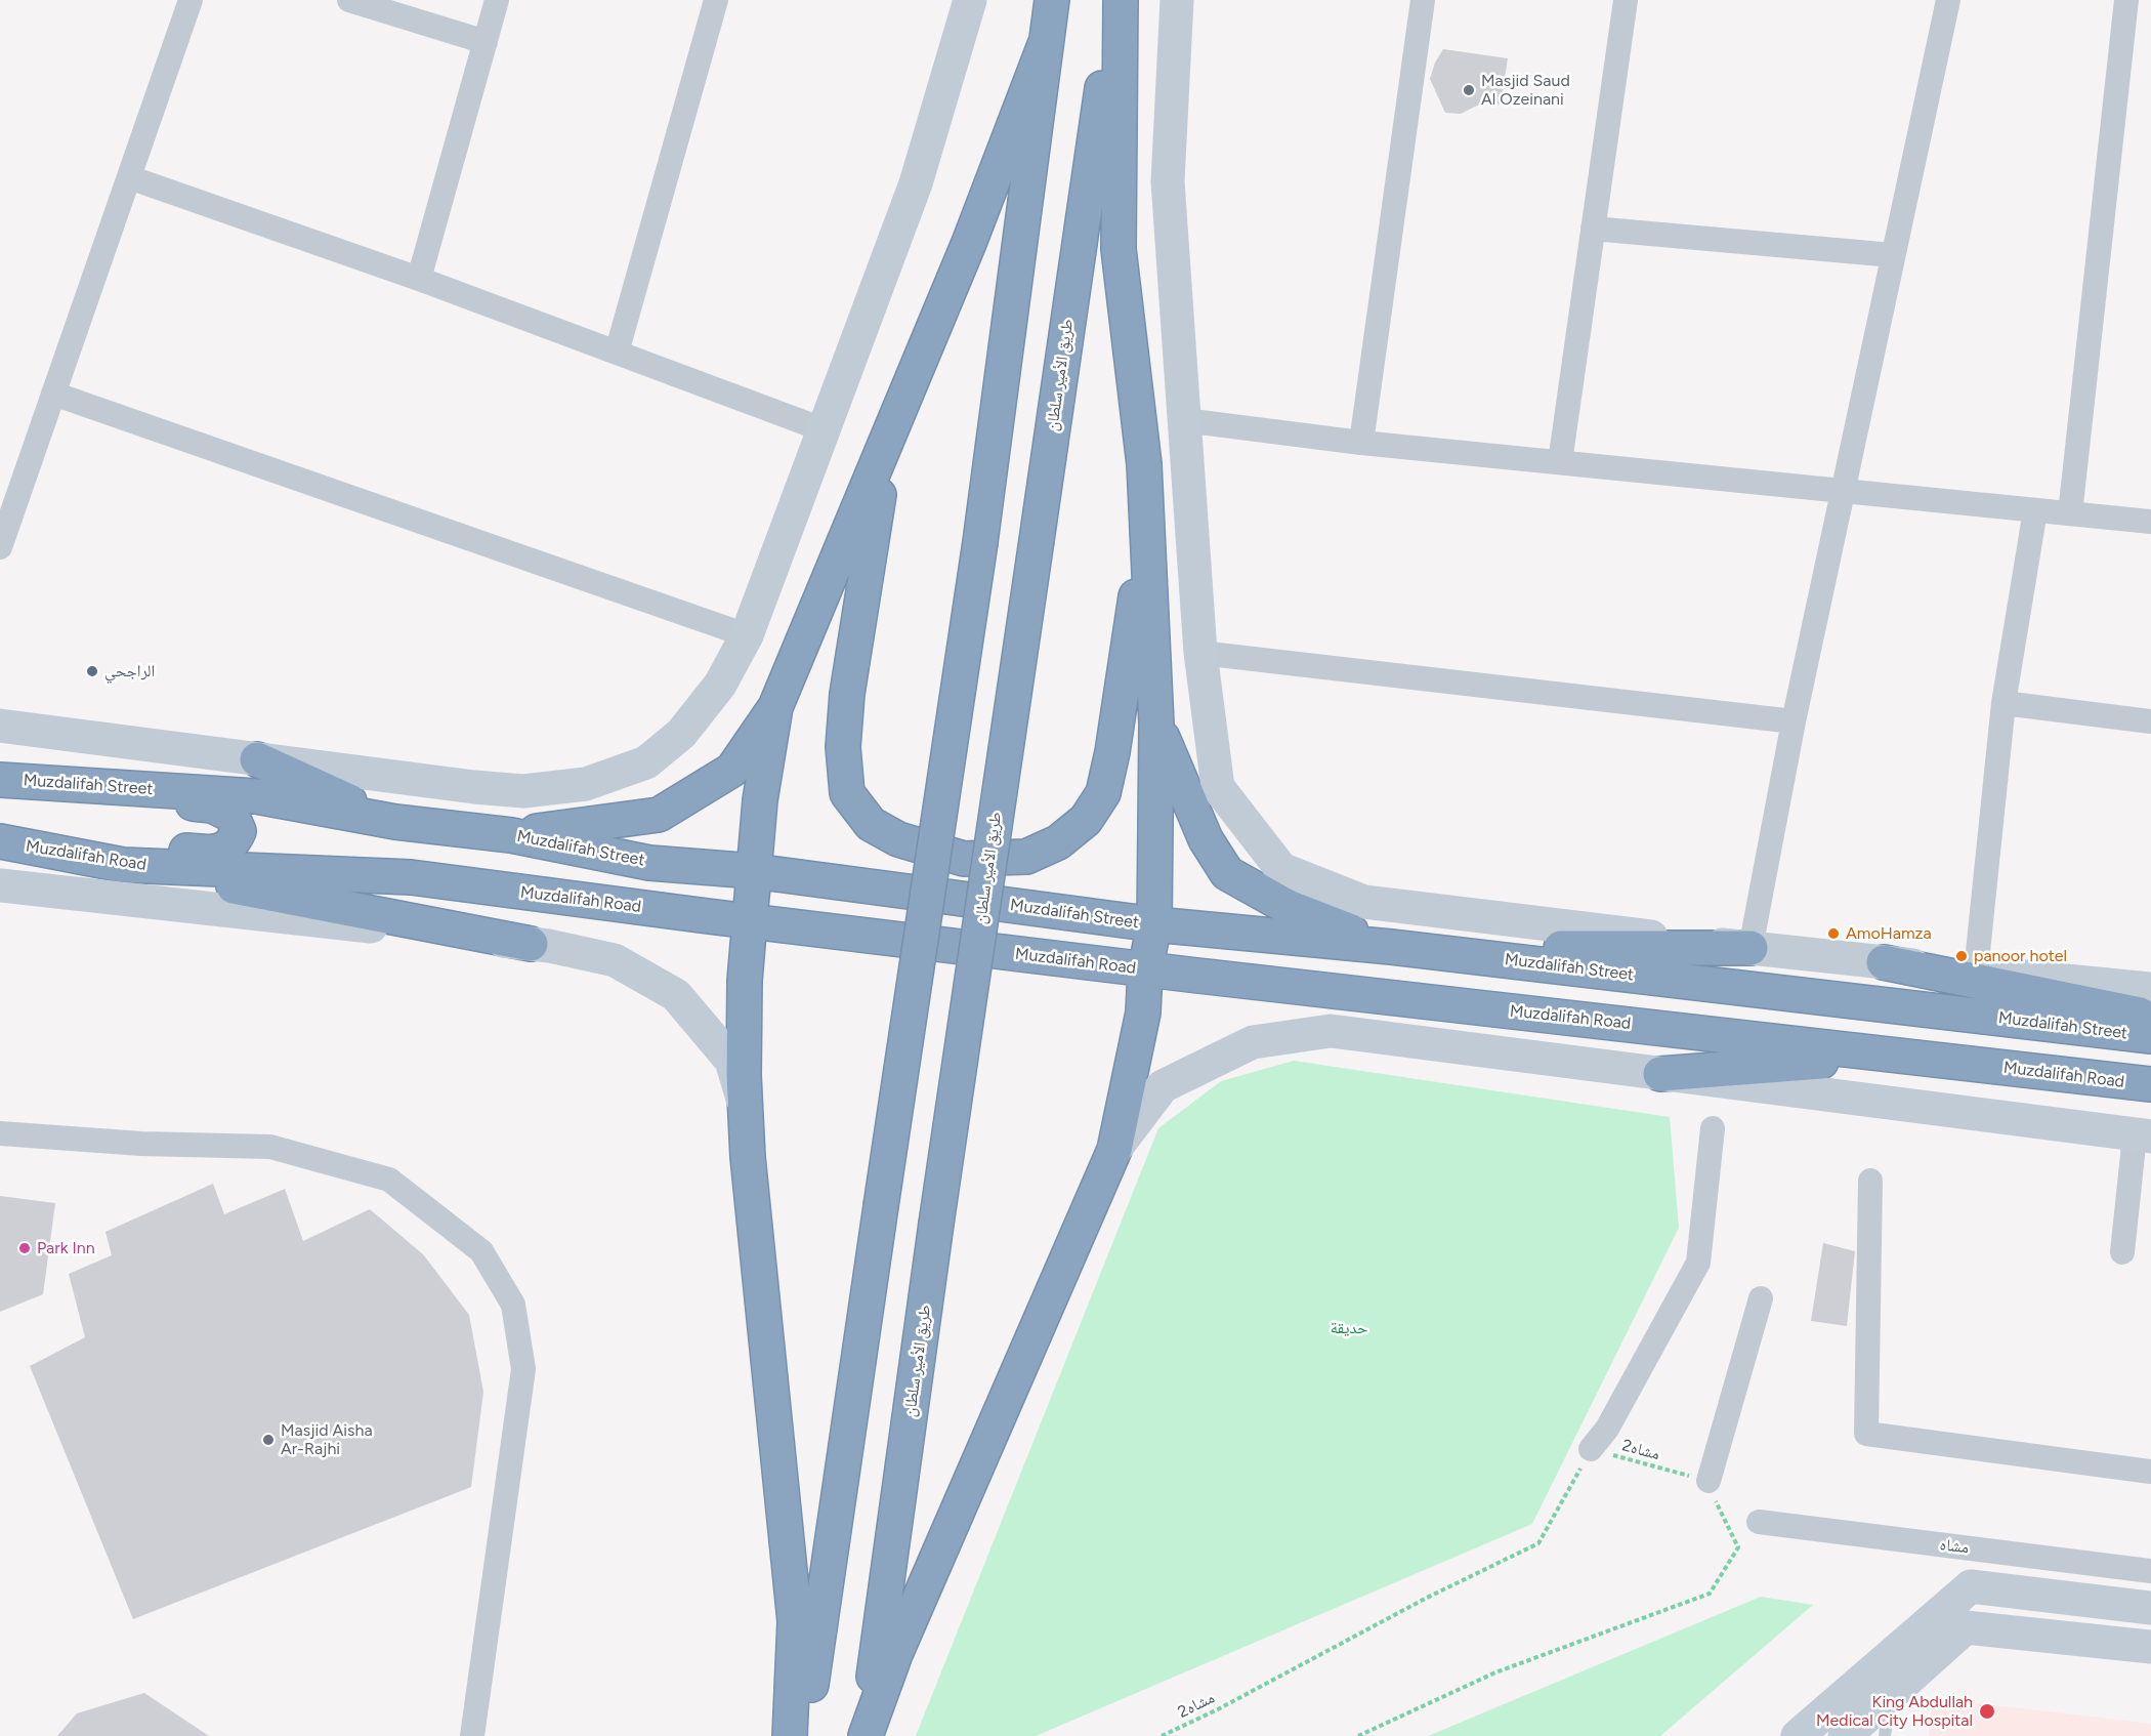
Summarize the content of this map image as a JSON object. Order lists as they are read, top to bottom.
{
  "streets": {
    "highway": ["طريق الأمير سلطان", "Muzdalifah Street", "Muzdalifah Road"],
    "street": ["مشاه"],
    "path": ["مشاه2"]
  },
  "parks": ["حديقة"],
  "places": [
    "Masjid Saud Al Ozeinani",
    "الراجحي",
    "AmoHamza",
    "panoor hotel",
    "Park Inn",
    "Masjid Aisha Ar-Rajhi",
    "King Abdullah Medical City Hospital"
  ]
}
